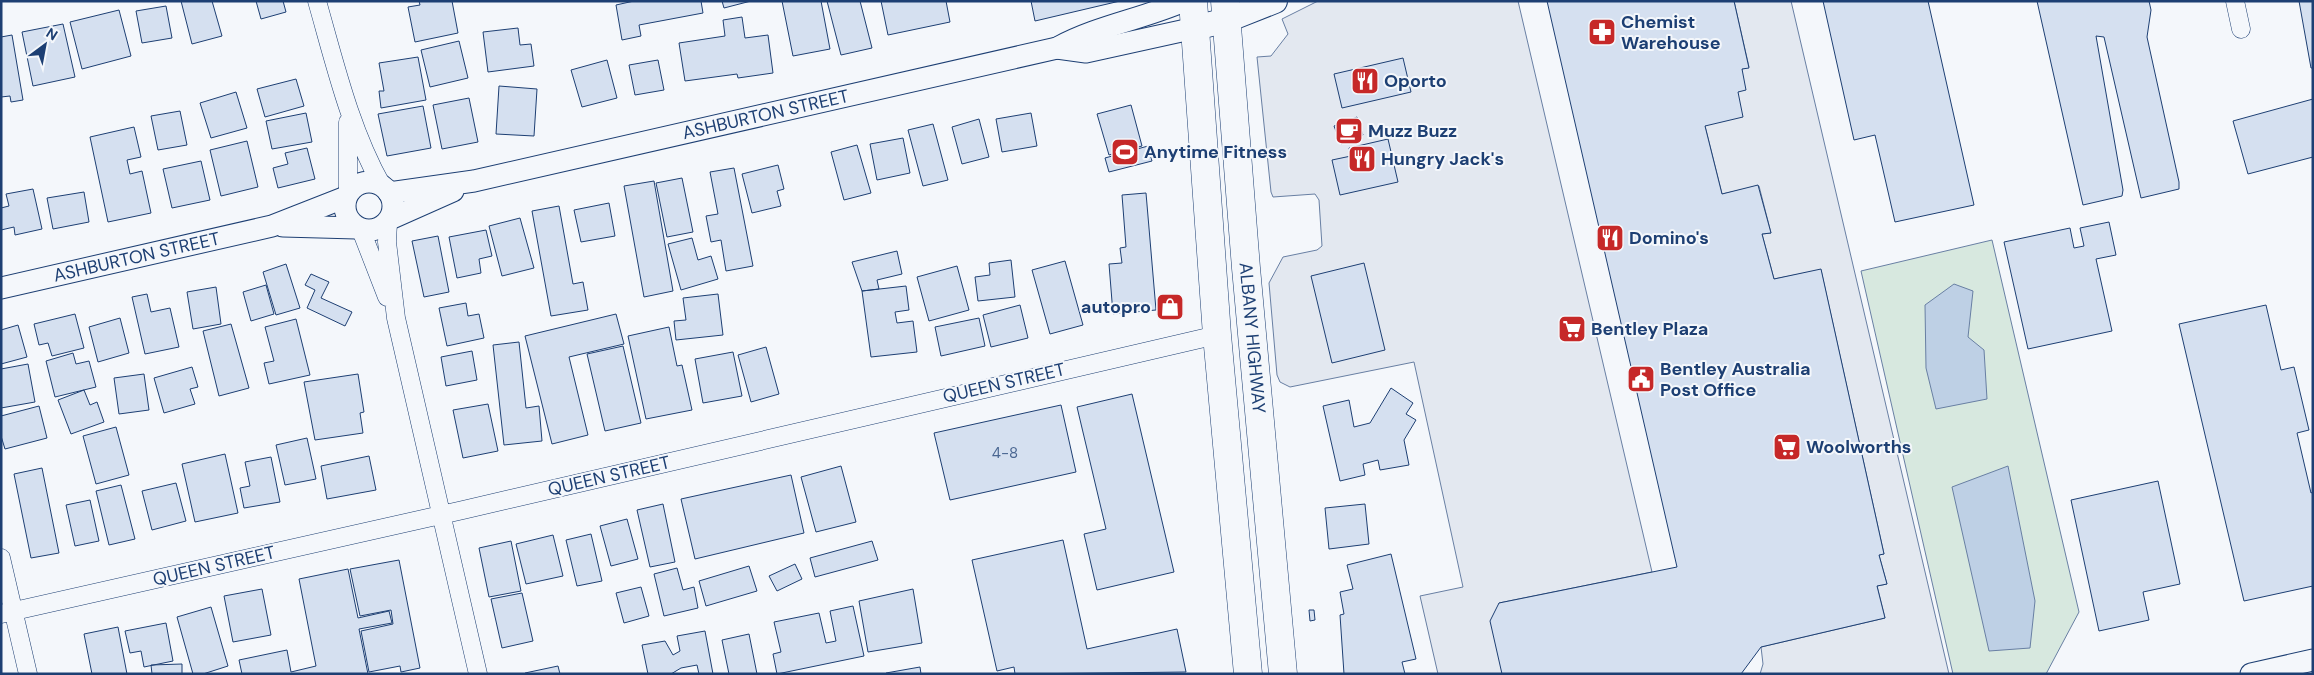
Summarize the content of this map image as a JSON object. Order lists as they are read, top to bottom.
{
  "streets": {
    "highway": ["ALBANY HIGHWAY"],
    "street": ["ASHBURTON STREET", "QUEEN STREET"]
  },
  "crossings": [
    ["ASHBURTON STREET", "ALBANY HIGHWAY"],
    ["ALBANY HIGHWAY", "QUEEN STREET"]
  ],
  "places": {
    "pharmacy": ["Chemist Warehouse"],
    "restaurant": ["Oporto", "Hungry Jack's", "Domino's"],
    "cafe": ["Muzz Buzz"],
    "sports": ["Anytime Fitness"],
    "shop": ["autopro"],
    "supermarket": ["Bentley Plaza", "Woolworths"],
    "public building": ["Bentley Australia Post Office"]
  },
  "house_numbers": ["4-8"],
  "north": "top right"
}
